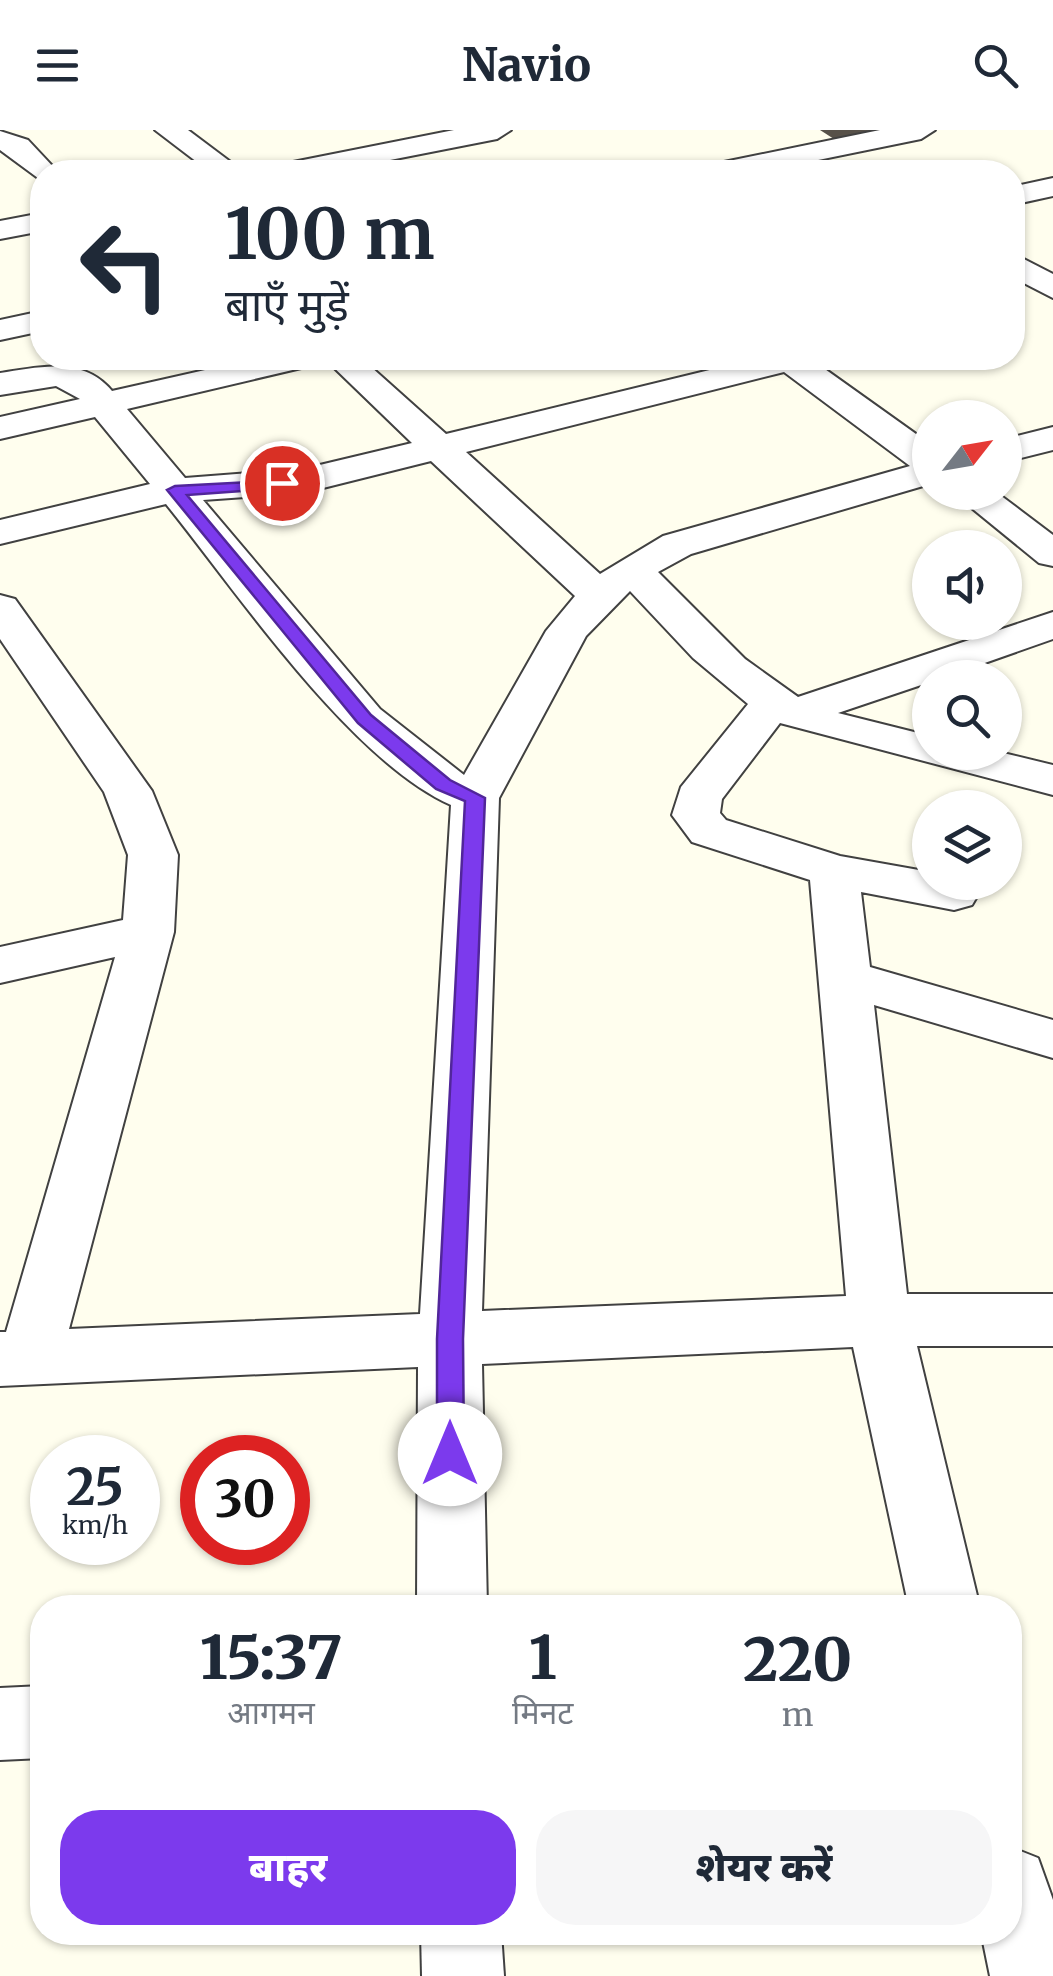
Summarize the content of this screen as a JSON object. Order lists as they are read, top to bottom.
{
  "north": "top right",
  "page": {
    "header": "Navio",
    "turn": ["100 m", "बाएँ मुड़ें"],
    "speed": "25 km/h",
    "limit": "30",
    "eta": [
      "15:37",
      "आगमन",
      "1",
      "मिनट",
      "220",
      "m"
    ],
    "buttons": ["बाहर", "शेयर करें"]
  }
}
